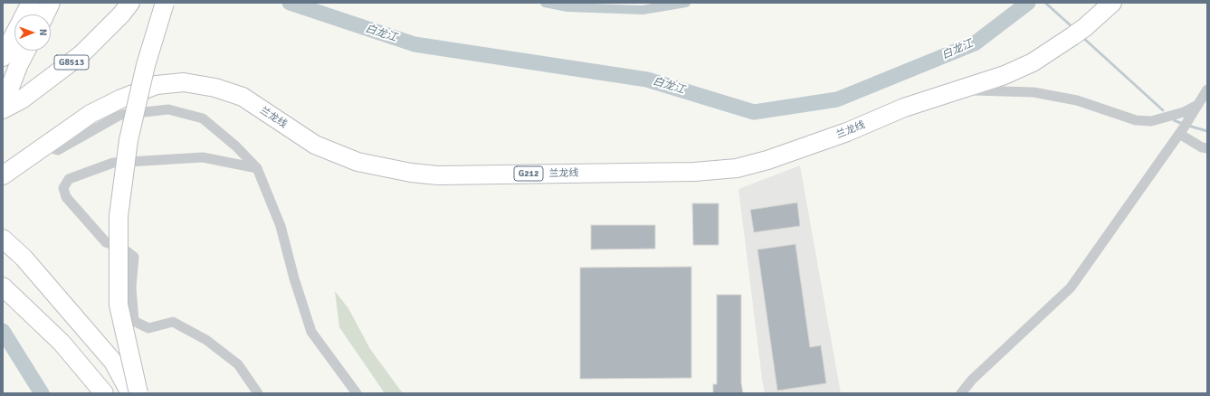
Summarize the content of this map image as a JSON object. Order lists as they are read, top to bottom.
{
  "streets": {
    "highway": ["G8513", "兰龙线", "G212"]
  },
  "water": ["白龙江"],
  "north": "right"
}
